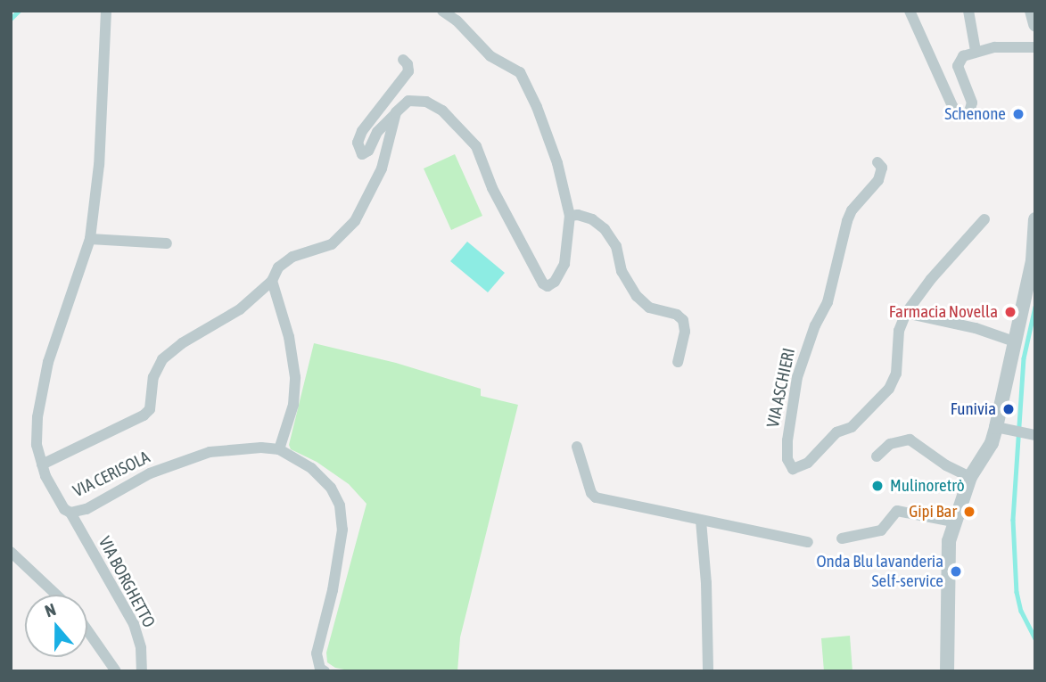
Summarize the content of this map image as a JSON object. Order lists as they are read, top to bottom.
{
  "streets": {
    "street": ["VIA ASCHIERI", "VIA CERISOLA", "VIA BORGHETTO"]
  },
  "crossings": [
    ["VIA CERISOLA", "VIA BORGHETTO"]
  ],
  "places": [
    "Schenone",
    "Farmacia Novella",
    "Funivia",
    "Mulinoretrò",
    "Gipi Bar",
    "Onda Blu lavanderia Self-service"
  ],
  "north": "top"
}
